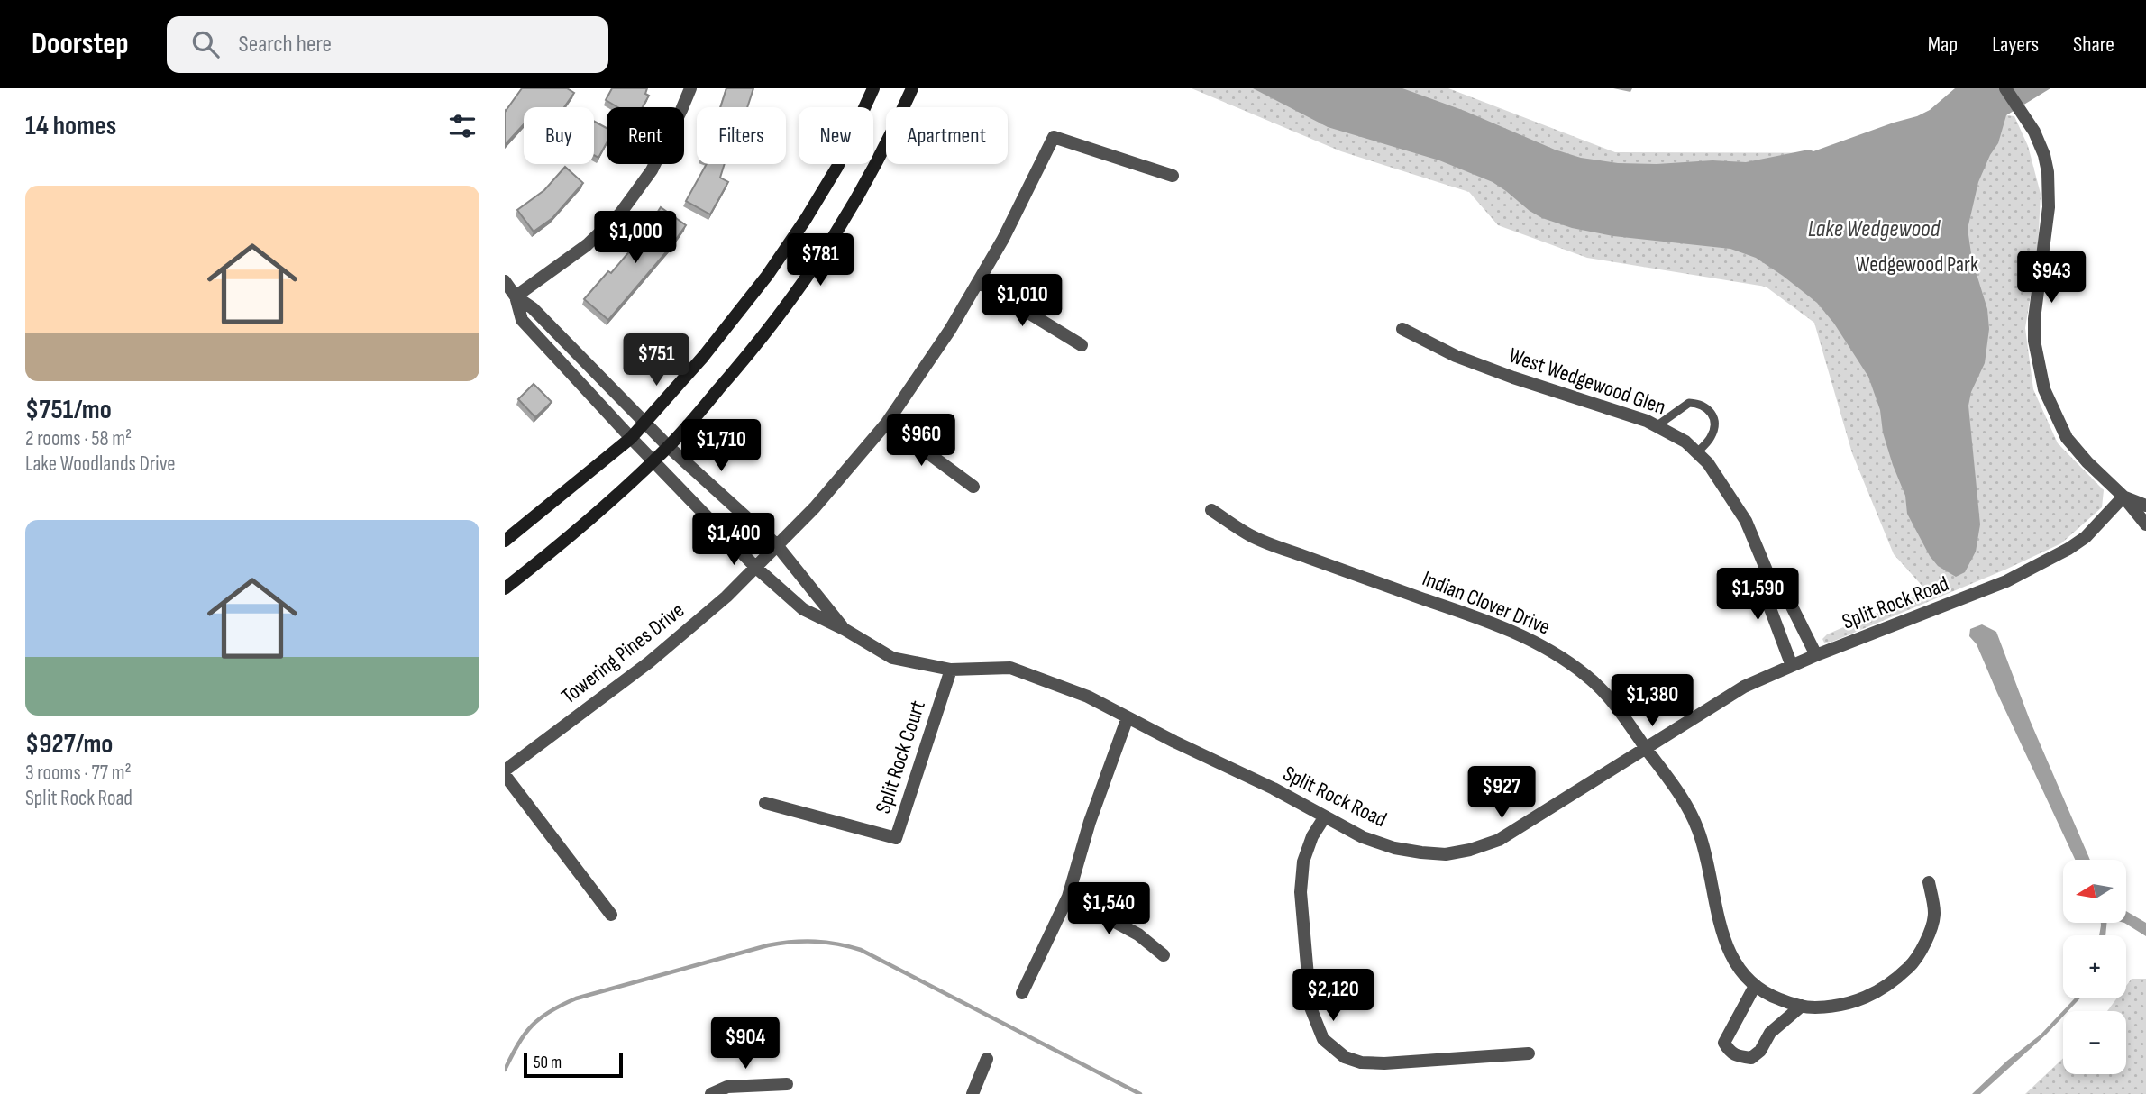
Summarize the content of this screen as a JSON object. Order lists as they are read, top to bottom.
{
  "streets": {
    "street": [
      "West Wedgewood Glen",
      "Indian Clover Drive",
      "Split Rock Road",
      "Towering Pines Drive",
      "Split Rock Court"
    ]
  },
  "crossings": [
    ["West Wedgewood Glen", "Split Rock Road"],
    ["Indian Clover Drive", "Split Rock Road"],
    ["Split Rock Road", "Towering Pines Drive"],
    ["Split Rock Road", "Split Rock Court"]
  ],
  "water": ["Lake Wedgewood"],
  "parks": ["Wedgewood Park"],
  "scale_bar": "50 m",
  "north": "left",
  "page": {
    "header": "Doorstep",
    "search": "Search here",
    "nav": ["Map", "Layers", "Share"],
    "heading": "14 homes",
    "chip": [
      "Buy",
      "Rent",
      "Filters",
      "New",
      "Apartment"
    ],
    "list": [
      {
        "name": "$751/mo",
        "note": "2 rooms · 58 m² · Lake Woodlands Drive"
      },
      {
        "name": "$927/mo",
        "note": "3 rooms · 77 m² · Split Rock Road"
      }
    ],
    "price": [
      "$1,000",
      "$781",
      "$943",
      "$1,010",
      "$751",
      "$960",
      "$1,710",
      "$1,400",
      "$1,590",
      "$1,380",
      "$927",
      "$1,540",
      "$2,120",
      "$904"
    ],
    "map_buttons": ["+", "−"],
    "scale": "50 m"
  }
}
